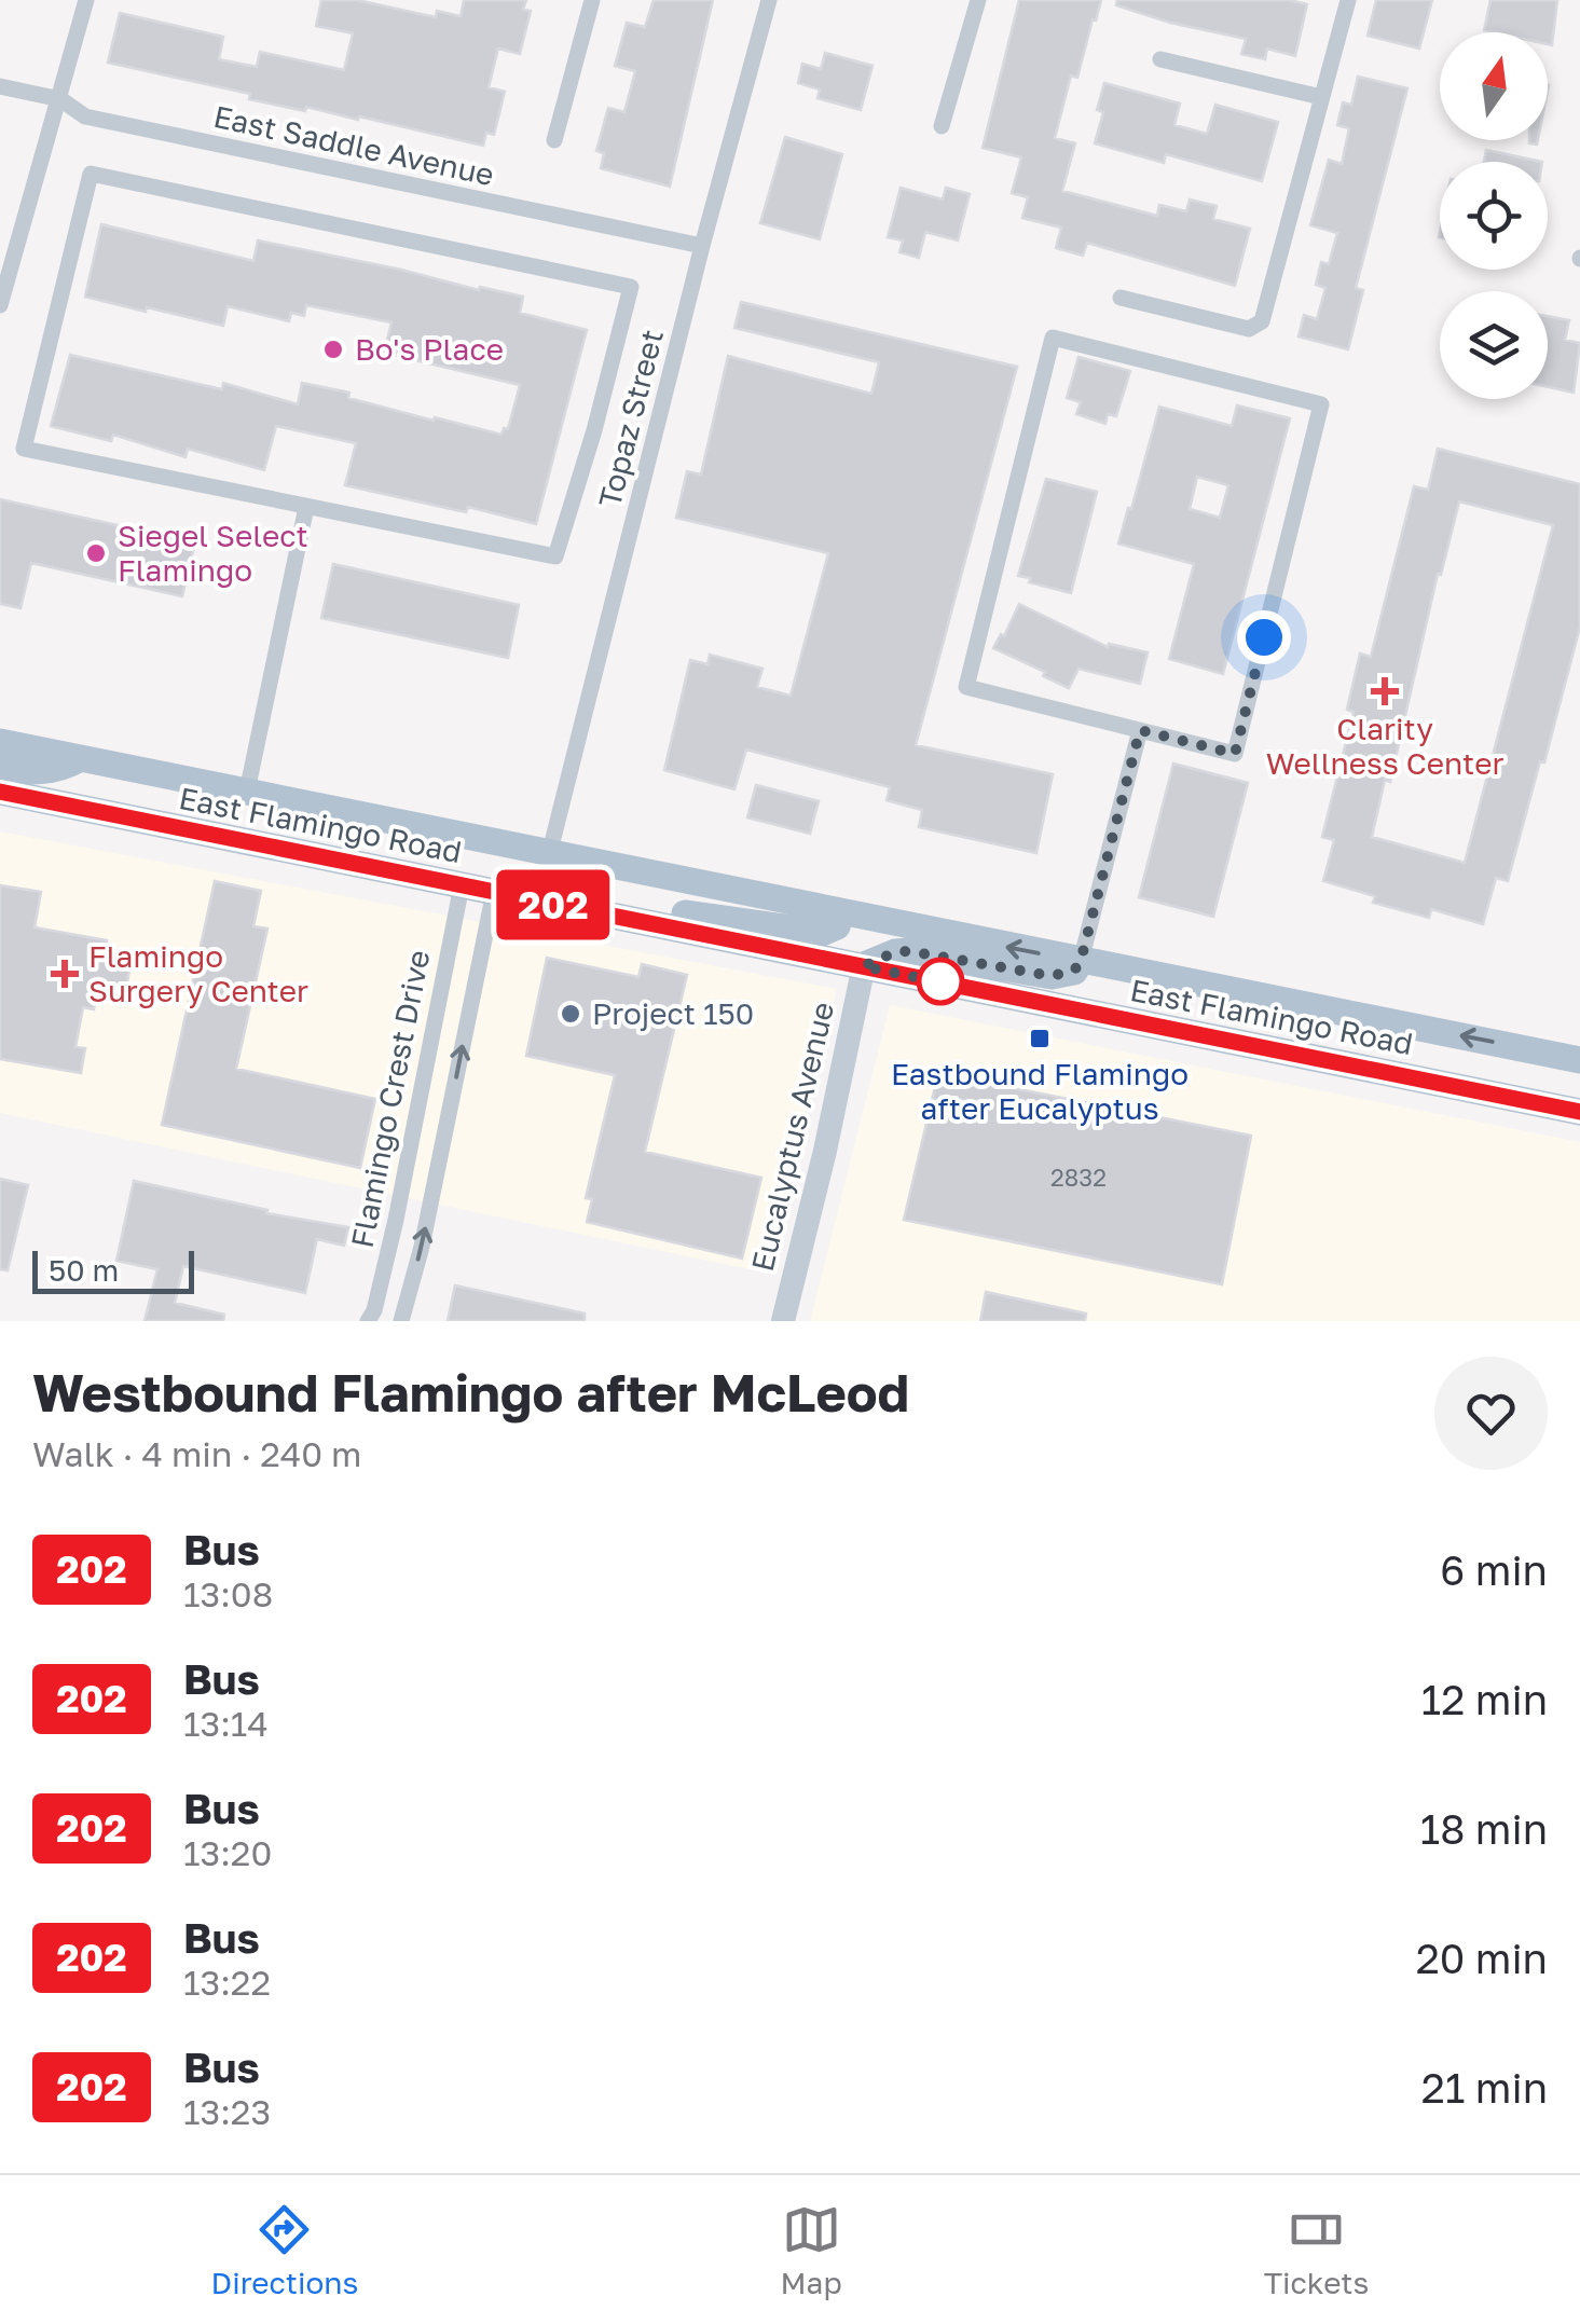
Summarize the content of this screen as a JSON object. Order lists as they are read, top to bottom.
{
  "streets": {
    "main road": ["East Flamingo Road"],
    "street": [
      "East Saddle Avenue",
      "Topaz Street",
      "Flamingo Crest Drive",
      "Eucalyptus Avenue"
    ]
  },
  "crossings": [
    ["East Saddle Avenue", "Topaz Street"],
    ["Topaz Street", "East Flamingo Road"],
    ["East Flamingo Road", "Flamingo Crest Drive"],
    ["East Flamingo Road", "Eucalyptus Avenue"]
  ],
  "places": {
    "other": ["Bo's Place", "Siegel Select Flamingo", "Project 150"],
    "health": ["Clarity Wellness Center", "Flamingo Surgery Center"],
    "transit": ["Eastbound Flamingo after Eucalyptus"]
  },
  "lines": ["bus line 202"],
  "house_numbers": ["2832"],
  "scale_bar": "50 m",
  "north": "top",
  "page": {
    "on_map": "202",
    "scale": "50 m",
    "heading": ["Westbound Flamingo after McLeod", "Walk · 4 min · 240 m"],
    "list": [
      {
        "mark": "202",
        "name": "Bus",
        "note": "13:08",
        "value": "6 min"
      },
      {
        "mark": "202",
        "name": "Bus",
        "note": "13:14",
        "value": "12 min"
      },
      {
        "mark": "202",
        "name": "Bus",
        "note": "13:20",
        "value": "18 min"
      },
      {
        "mark": "202",
        "name": "Bus",
        "note": "13:22",
        "value": "20 min"
      },
      {
        "mark": "202",
        "name": "Bus",
        "note": "13:23",
        "value": "21 min"
      }
    ],
    "tabs": ["Directions", "Map", "Tickets"]
  }
}
